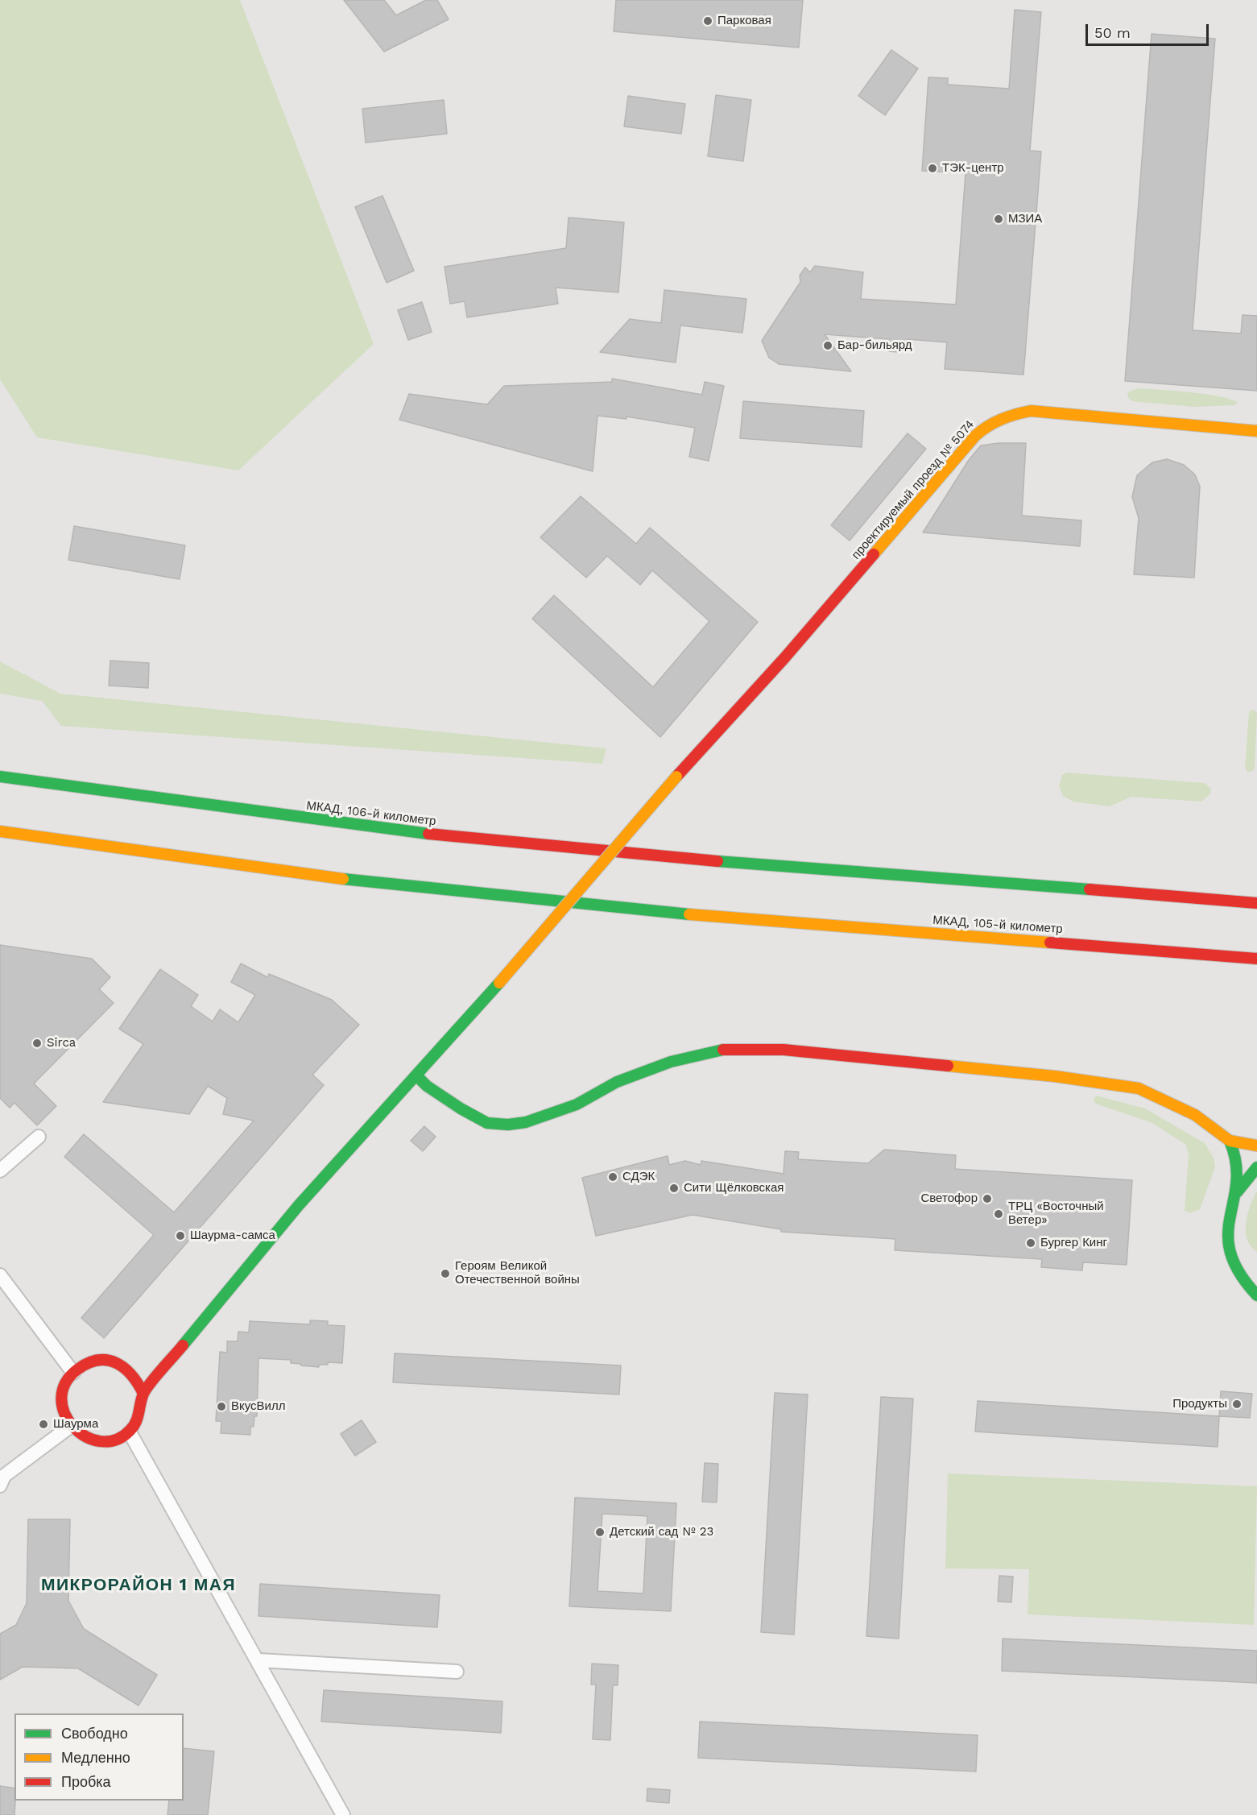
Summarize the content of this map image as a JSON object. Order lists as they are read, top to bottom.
{
  "streets": {
    "main road": ["проектируемый проезд № 5074", "МКАД, 106-й километр", "МКАД, 105-й километр"]
  },
  "districts": ["МИКРОРАЙОН 1 МАЯ"],
  "places": [
    "Парковая",
    "ТЭК-центр",
    "МЗИА",
    "Бар-бильярд",
    "Sirca",
    "СДЭК",
    "Сити Щёлковская",
    "Светофор",
    "ТРЦ «Восточный Ветер»",
    "Шаурма-самса",
    "Бургер Кинг",
    "Героям Великой Отечественной войны",
    "Продукты",
    "ВкусВилл",
    "Шаурма",
    "Детский сад № 23"
  ],
  "legend": ["Свободно", "Медленно", "Пробка"],
  "scale_bar": "50 m"
}
